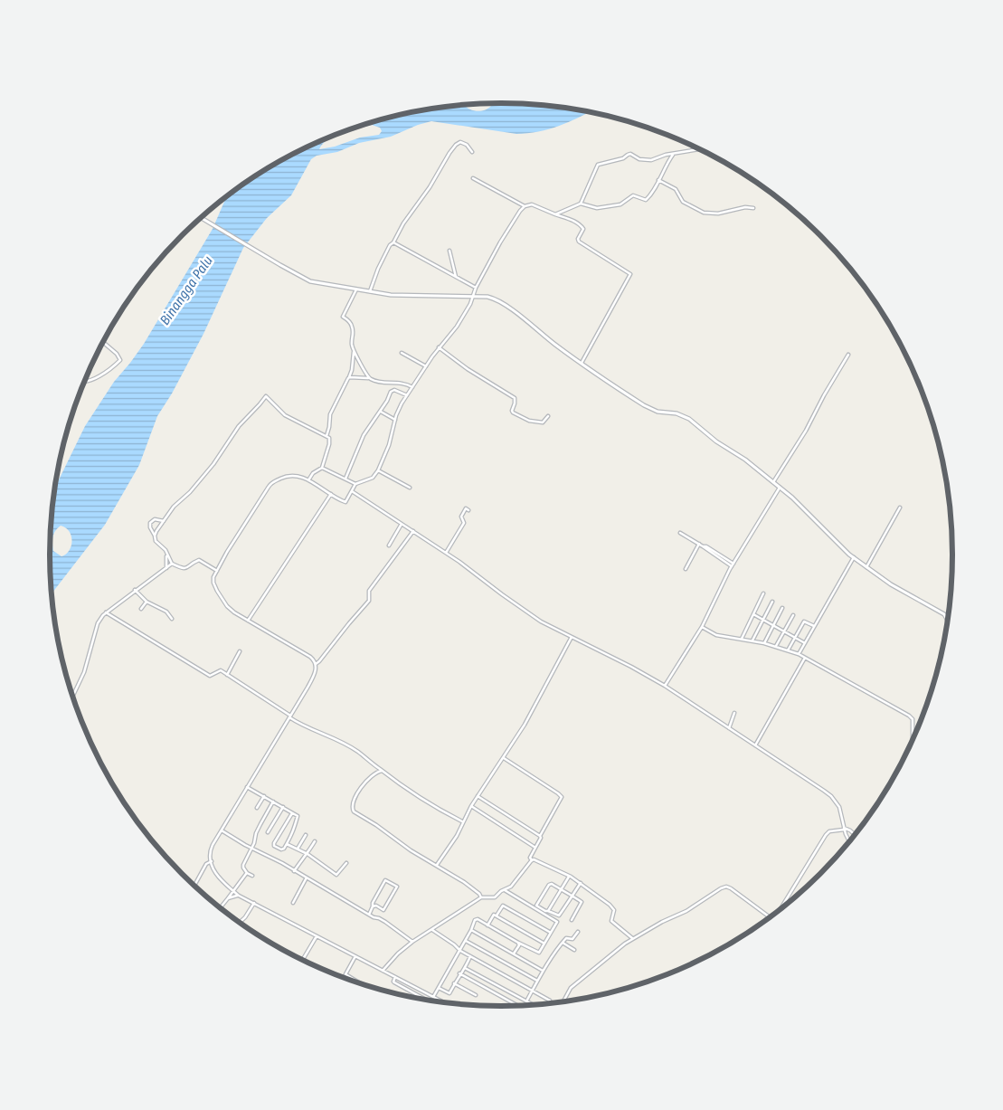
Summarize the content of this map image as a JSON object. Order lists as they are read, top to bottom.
{
  "water": ["Binangga Palu"]
}
